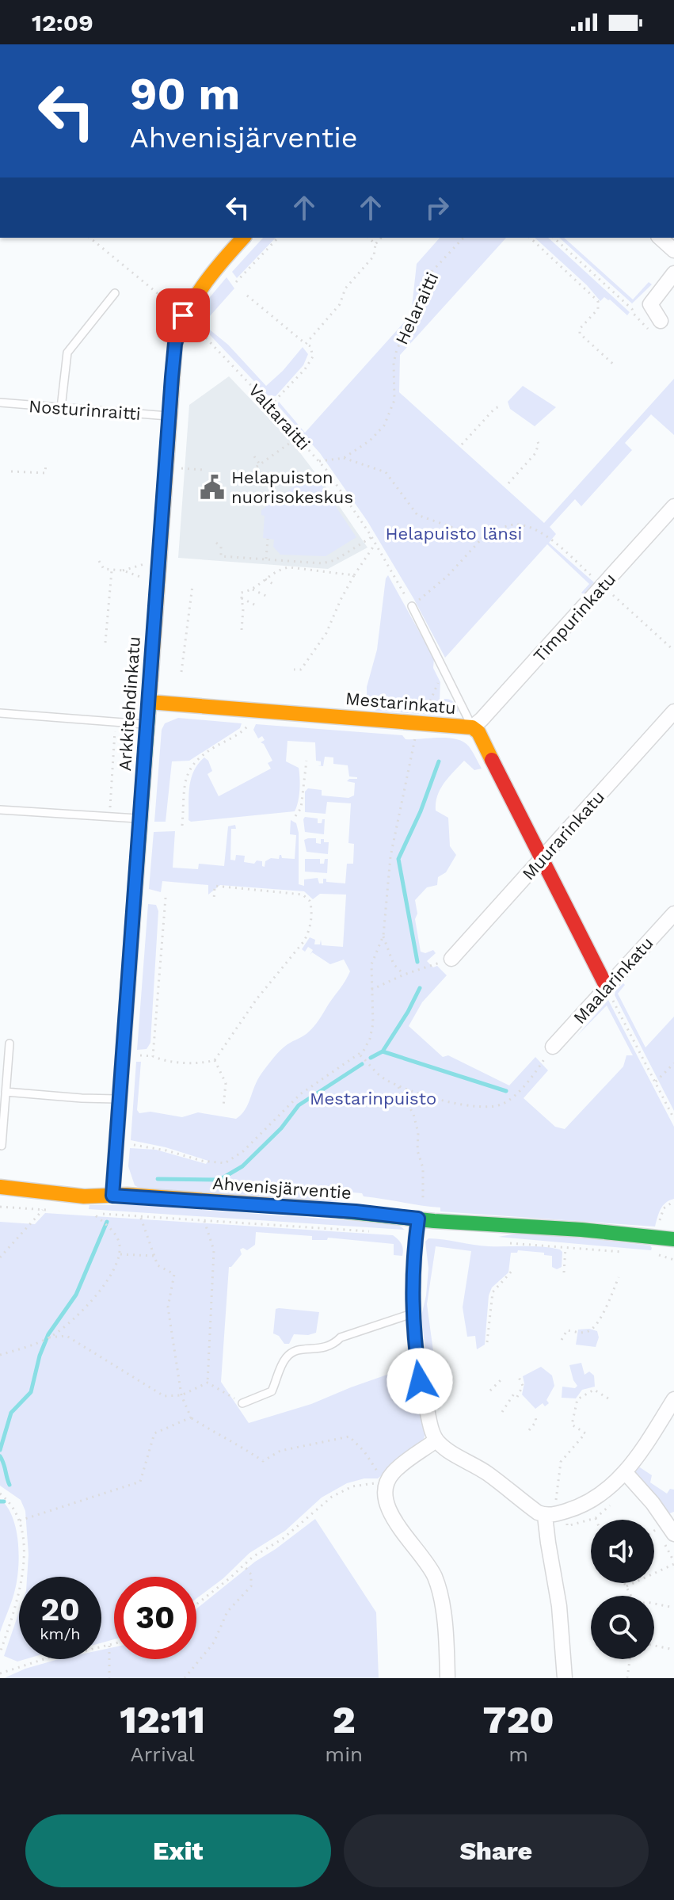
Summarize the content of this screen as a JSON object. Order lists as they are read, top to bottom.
{
  "streets": {
    "street": [
      "Timpurinkatu",
      "Mestarinkatu",
      "Arkkitehdinkatu",
      "Muurarinkatu",
      "Maalarinkatu",
      "Ahvenisjärventie"
    ],
    "lane": ["Nosturinraitti"],
    "path": ["Helaraitti", "Valtaraitti"]
  },
  "crossings": [
    ["Helaraitti", "Valtaraitti"],
    ["Nosturinraitti", "Arkkitehdinkatu"],
    ["Valtaraitti", "Arkkitehdinkatu"],
    ["Timpurinkatu", "Mestarinkatu"],
    ["Mestarinkatu", "Arkkitehdinkatu"],
    ["Mestarinkatu", "Muurarinkatu"],
    ["Mestarinkatu", "Maalarinkatu"],
    ["Arkkitehdinkatu", "Ahvenisjärventie"]
  ],
  "parks": ["Helapuisto länsi", "Mestarinpuisto"],
  "places": {
    "public building": ["Helapuiston nuorisokeskus"]
  },
  "page": {
    "status": "12:09",
    "turn": ["90 m", "Ahvenisjärventie"],
    "speed": "20 km/h",
    "limit": "30",
    "eta": [
      "12:11",
      "Arrival",
      "2",
      "min",
      "720",
      "m"
    ],
    "buttons": ["Exit", "Share"]
  }
}
